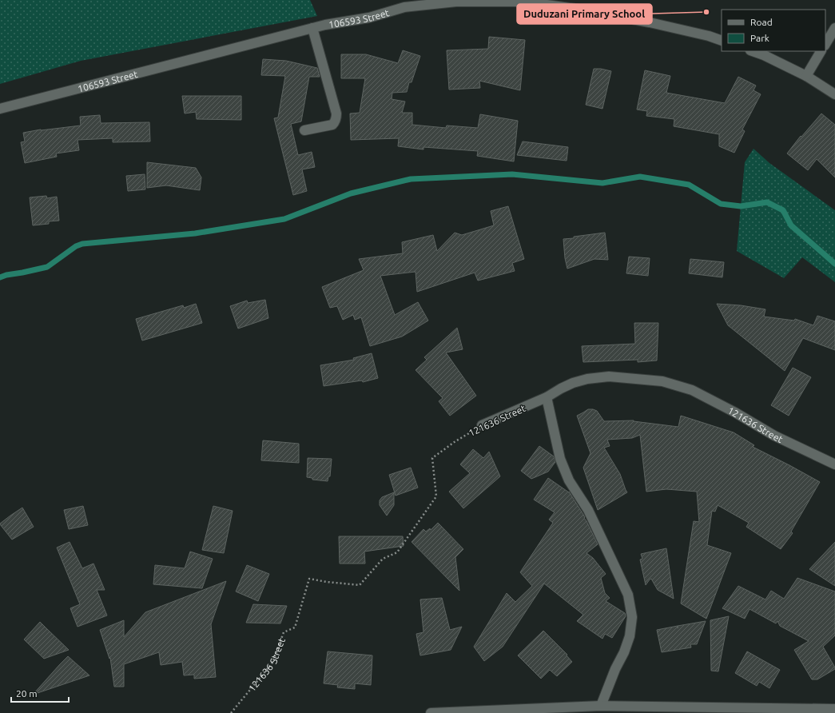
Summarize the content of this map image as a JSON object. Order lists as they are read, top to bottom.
{
  "streets": {
    "street": ["106593 Street", "121636 Street"]
  },
  "places": ["Duduzani Primary School"],
  "legend": ["Road", "Park"],
  "scale_bar": "20 m"
}
